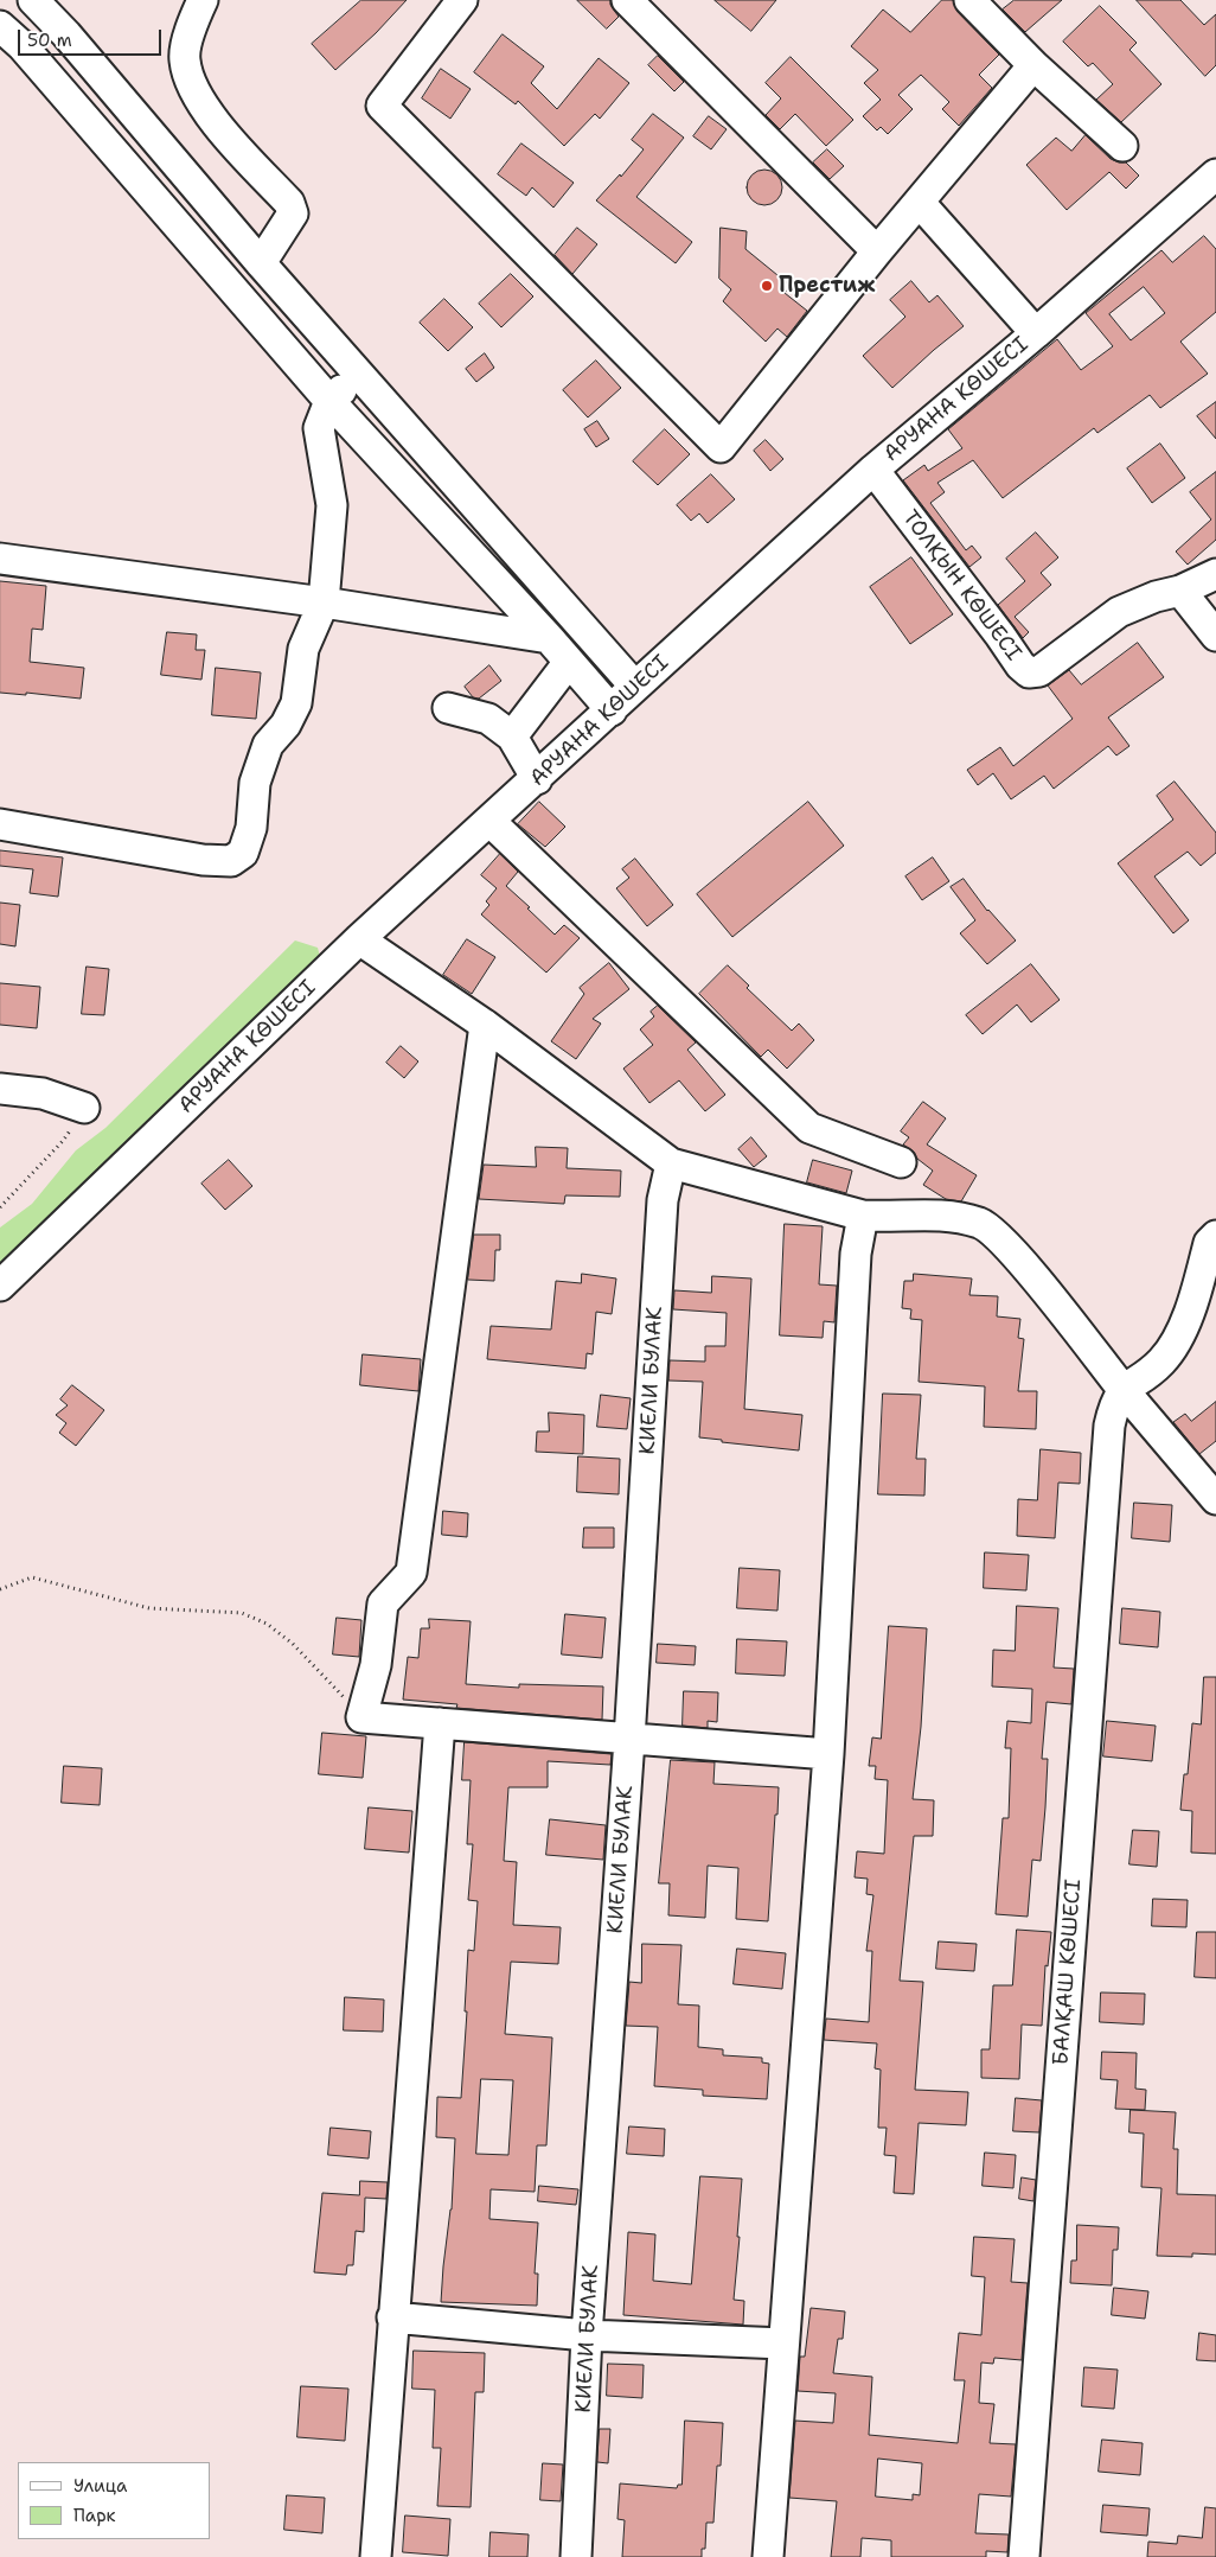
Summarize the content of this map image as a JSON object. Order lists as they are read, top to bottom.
{
  "streets": {
    "street": [
      "АРУАНА КӨШЕСІ",
      "ТОЛҚЫН КӨШЕСІ",
      "КИЕЛИ БУЛАК",
      "БАЛҚАШ КӨШЕСІ"
    ]
  },
  "crossings": [
    ["АРУАНА КӨШЕСІ", "ТОЛҚЫН КӨШЕСІ"]
  ],
  "places": ["Престиж"],
  "legend": ["Улица", "Парк"],
  "scale_bar": "50 m"
}
